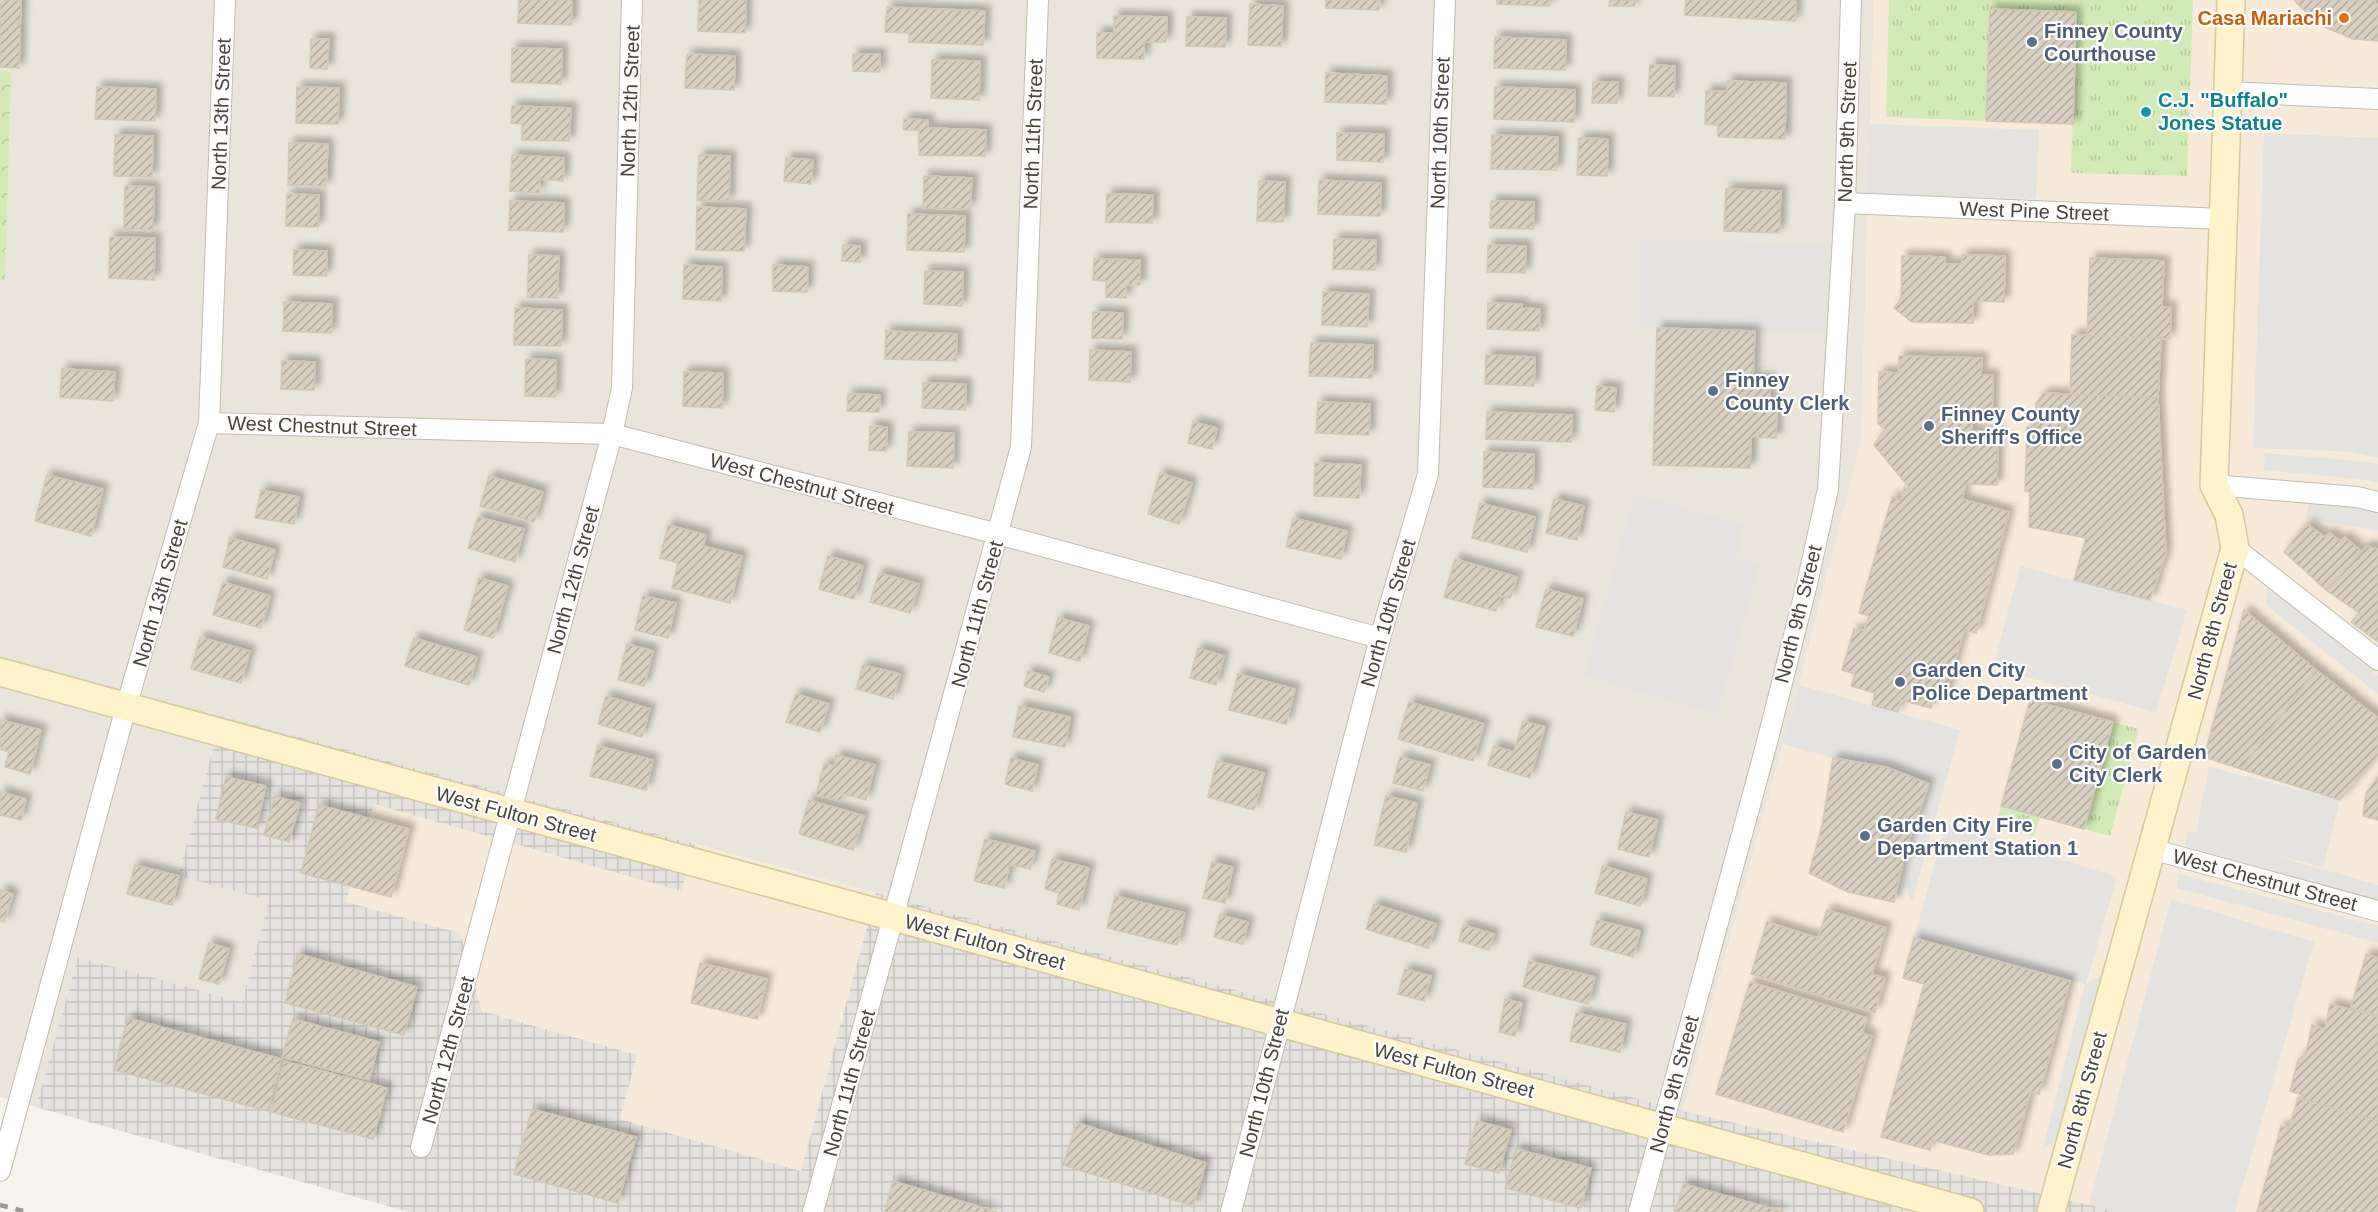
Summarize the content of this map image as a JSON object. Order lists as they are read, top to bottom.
{
  "streets": {
    "street": [
      "North 12th Street",
      "North 13th Street",
      "North 9th Street",
      "North 10th Street",
      "North 11th Street",
      "West Pine Street",
      "West Chestnut Street",
      "North 8th Street",
      "West Fulton Street"
    ]
  },
  "crossings": [
    ["North 12th Street", "West Chestnut Street"],
    ["North 12th Street", "West Fulton Street"],
    ["North 13th Street", "West Chestnut Street"],
    ["North 13th Street", "West Fulton Street"],
    ["North 9th Street", "West Pine Street"],
    ["North 9th Street", "West Fulton Street"],
    ["North 10th Street", "West Chestnut Street"],
    ["North 10th Street", "West Fulton Street"],
    ["North 11th Street", "West Chestnut Street"],
    ["North 11th Street", "West Fulton Street"],
    ["West Pine Street", "North 8th Street"],
    ["West Chestnut Street", "North 8th Street"]
  ],
  "places": [
    "Casa Mariachi",
    "Finney County Courthouse",
    "C.J. \"Buffalo\" Jones Statue",
    "Finney County Clerk",
    "Finney County Sheriff's Office",
    "Garden City Police Department",
    "City of Garden City Clerk",
    "Garden City Fire Department Station 1"
  ]
}
